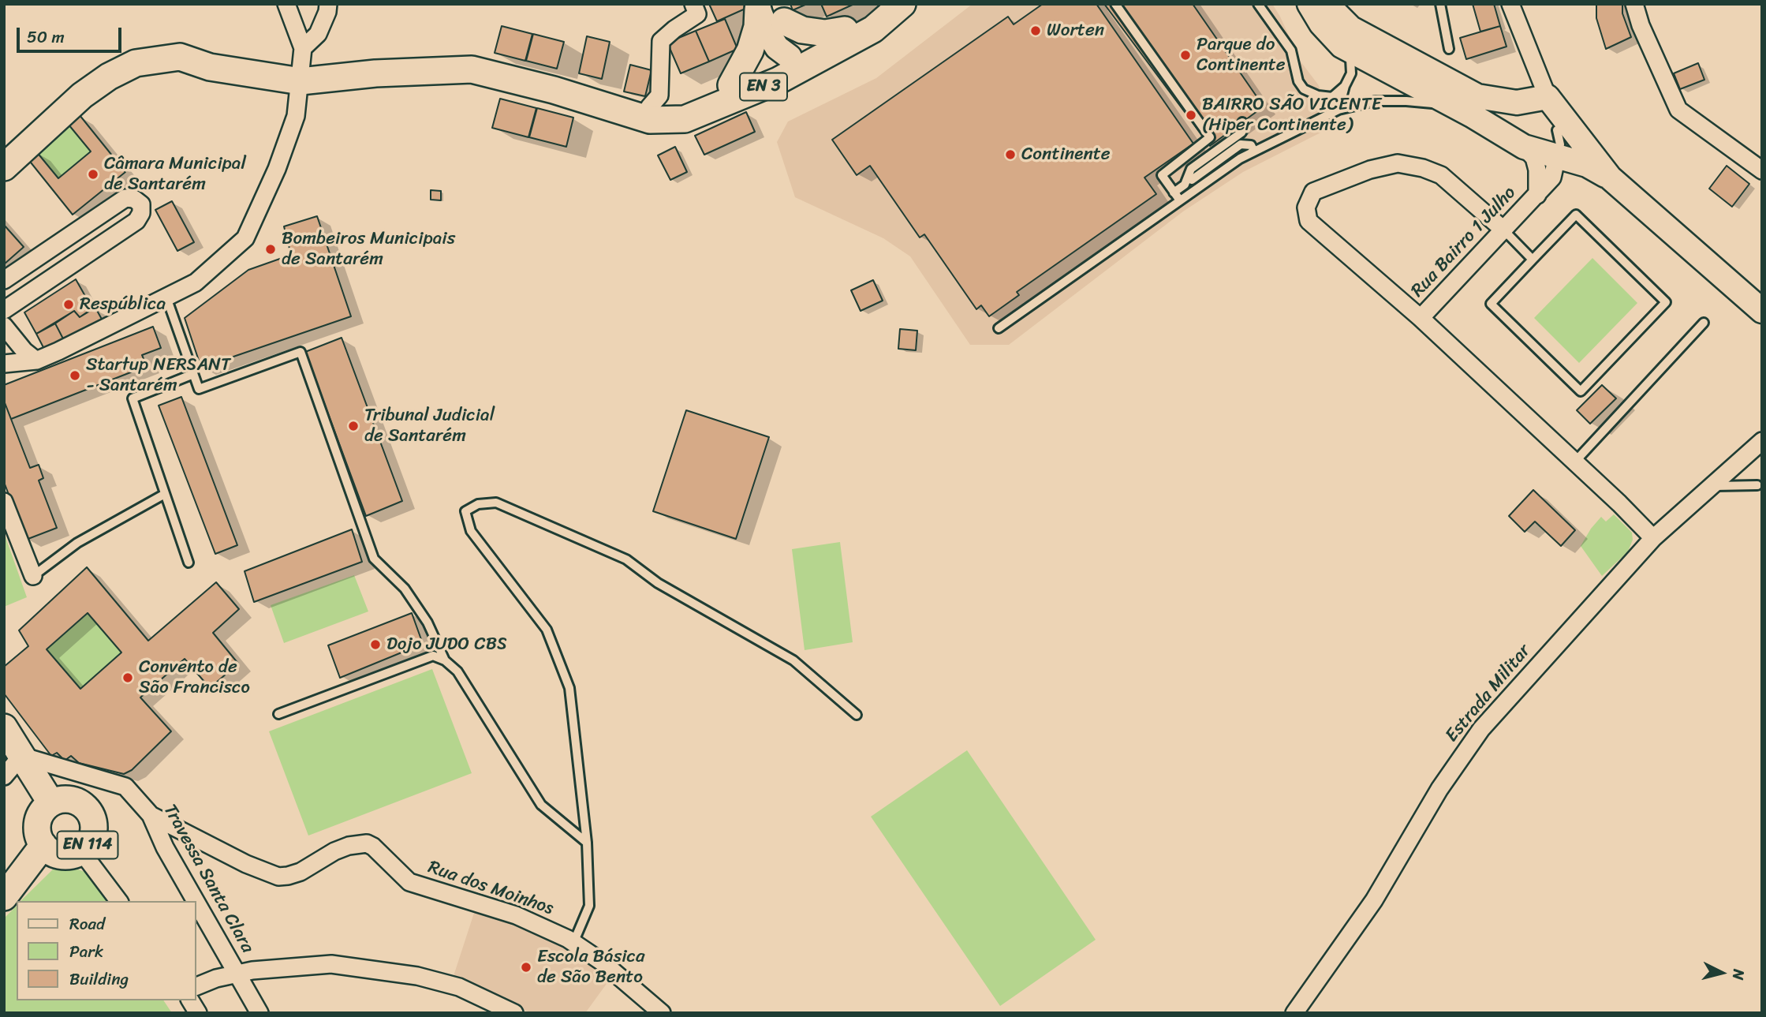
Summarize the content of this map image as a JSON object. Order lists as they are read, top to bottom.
{
  "streets": {
    "main road": ["EN 3", "EN 114"],
    "street": [
      "Rua Bairro 1 Julho",
      "Estrada Militar",
      "Travessa Santa Clara",
      "Rua dos Moinhos"
    ]
  },
  "crossings": [
    ["Travessa Santa Clara", "Rua dos Moinhos"]
  ],
  "places": [
    "Worten",
    "Parque do Continente",
    "BAIRRO SÃO VICENTE (Hiper Continente)",
    "Continente",
    "Câmara Municipal de Santarém",
    "Bombeiros Municipais de Santarém",
    "Respública",
    "Startup NERSANT - Santarém",
    "Tribunal Judicial de Santarém",
    "Dojo JUDO CBS",
    "Convento de São Francisco",
    "Escola Básica de São Bento"
  ],
  "legend": ["Road", "Park", "Building"],
  "scale_bar": "50 m",
  "north": "right"
}
